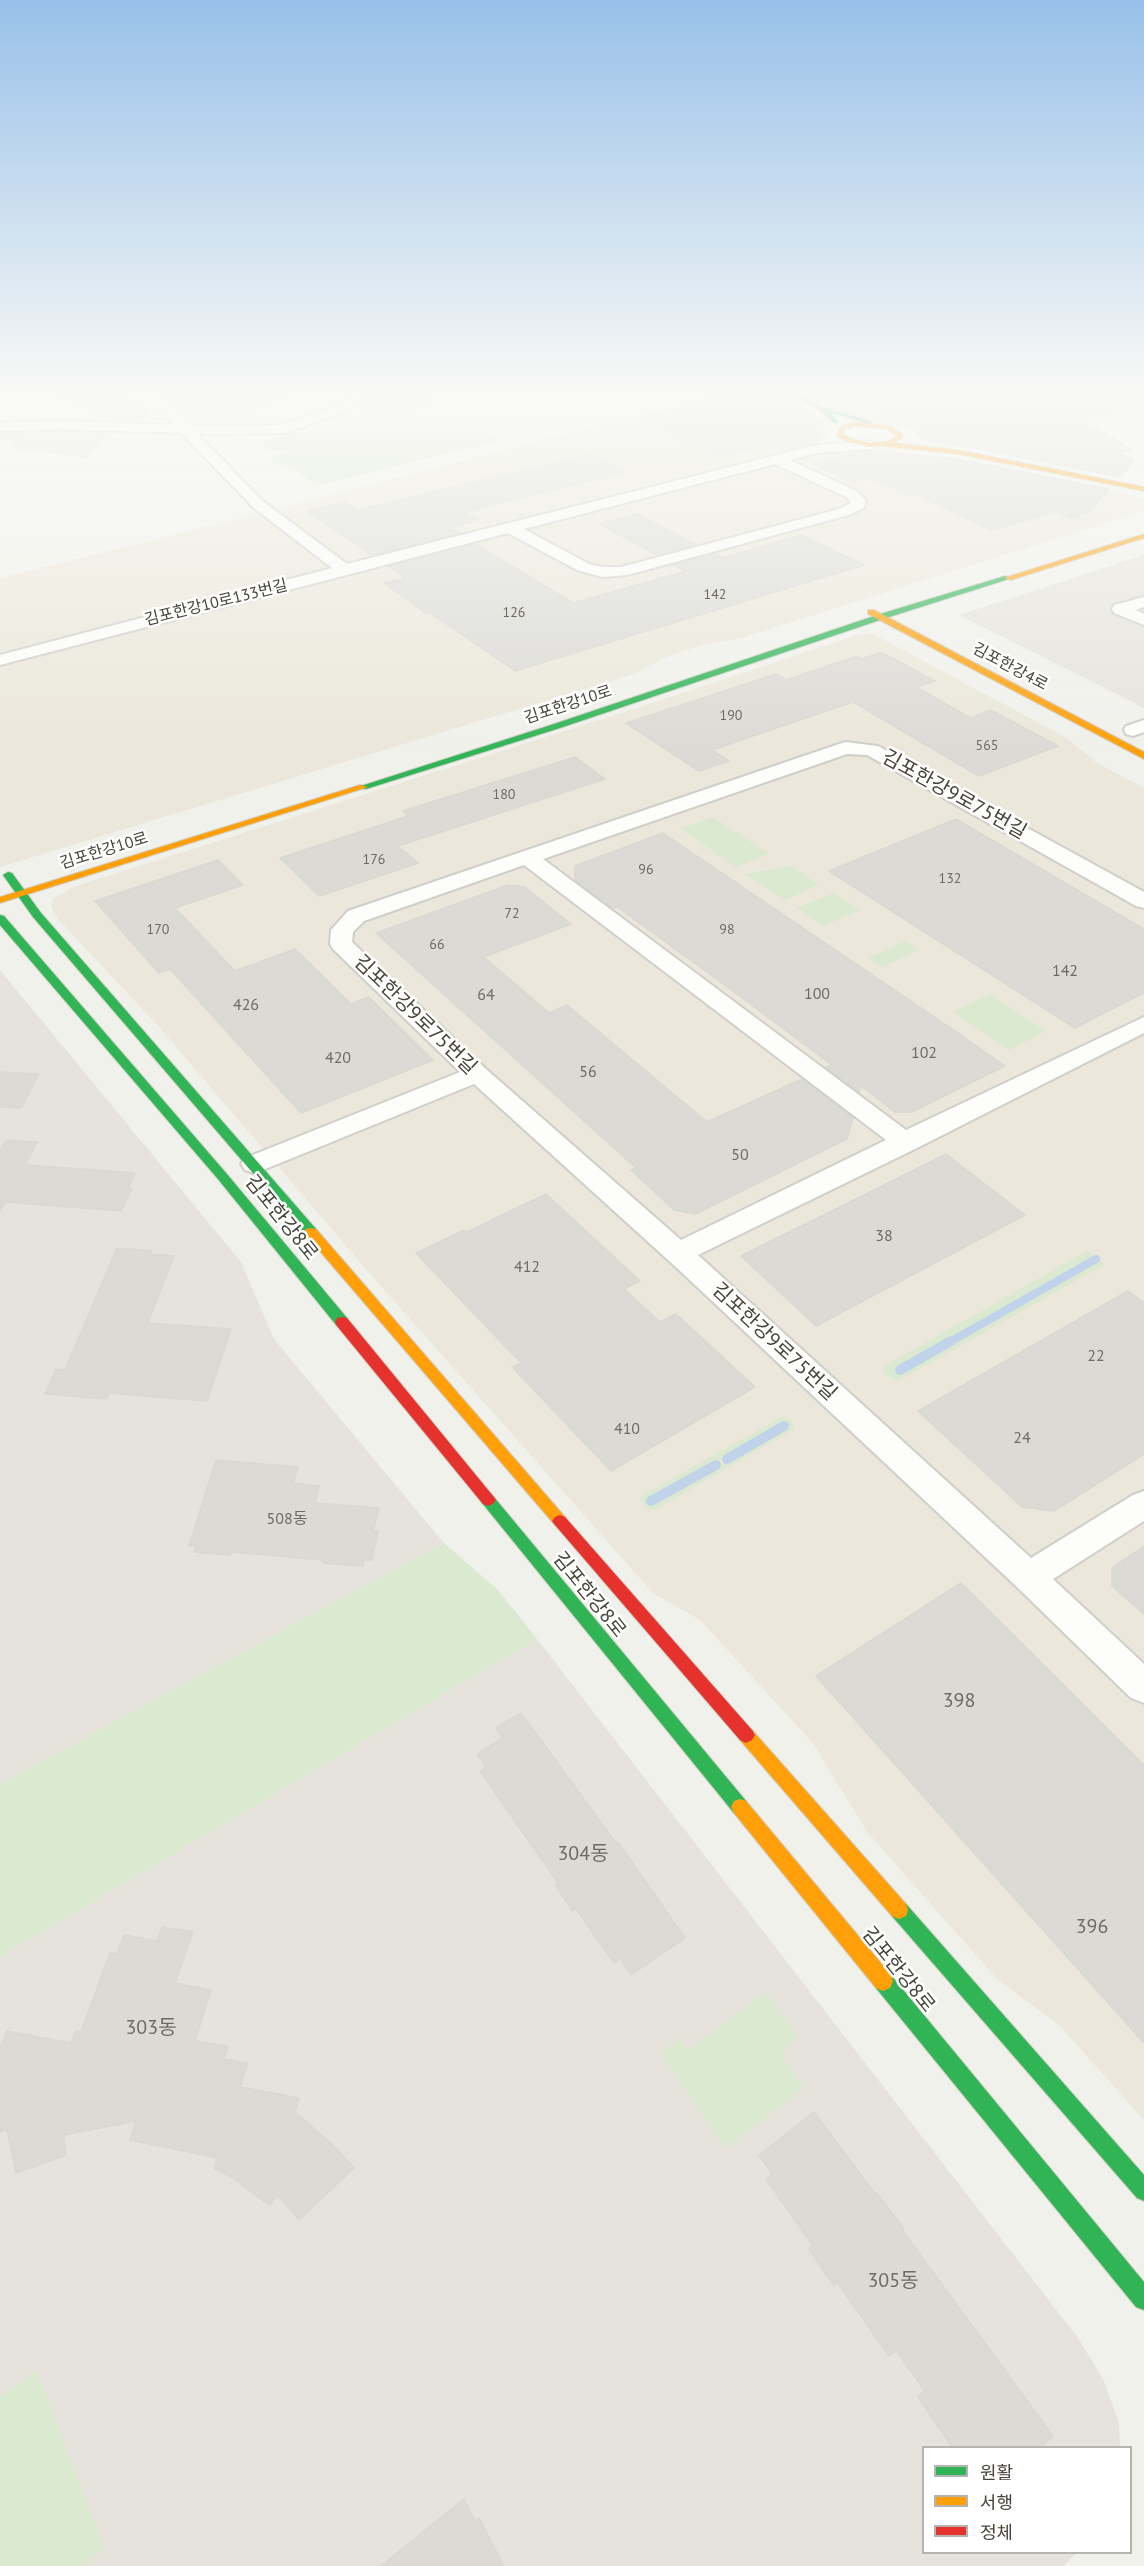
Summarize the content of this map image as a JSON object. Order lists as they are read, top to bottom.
{
  "streets": {
    "street": [
      "김포한강10로133번길",
      "김포한강4로",
      "김포한강10로",
      "김포한강9로75번길",
      "김포한강8로"
    ]
  },
  "crossings": [
    ["김포한강4로", "김포한강10로"],
    ["김포한강10로", "김포한강8로"]
  ],
  "house_numbers": [
    "142",
    "126",
    "190",
    "565",
    "180",
    "176",
    "96",
    "132",
    "72",
    "170",
    "98",
    "66",
    "142",
    "100",
    "64",
    "426",
    "102",
    "420",
    "56",
    "50",
    "38",
    "412",
    "22",
    "410",
    "24",
    "508동",
    "398",
    "304동",
    "396",
    "303동",
    "305동"
  ],
  "legend": ["원활", "서행", "정체"]
}
